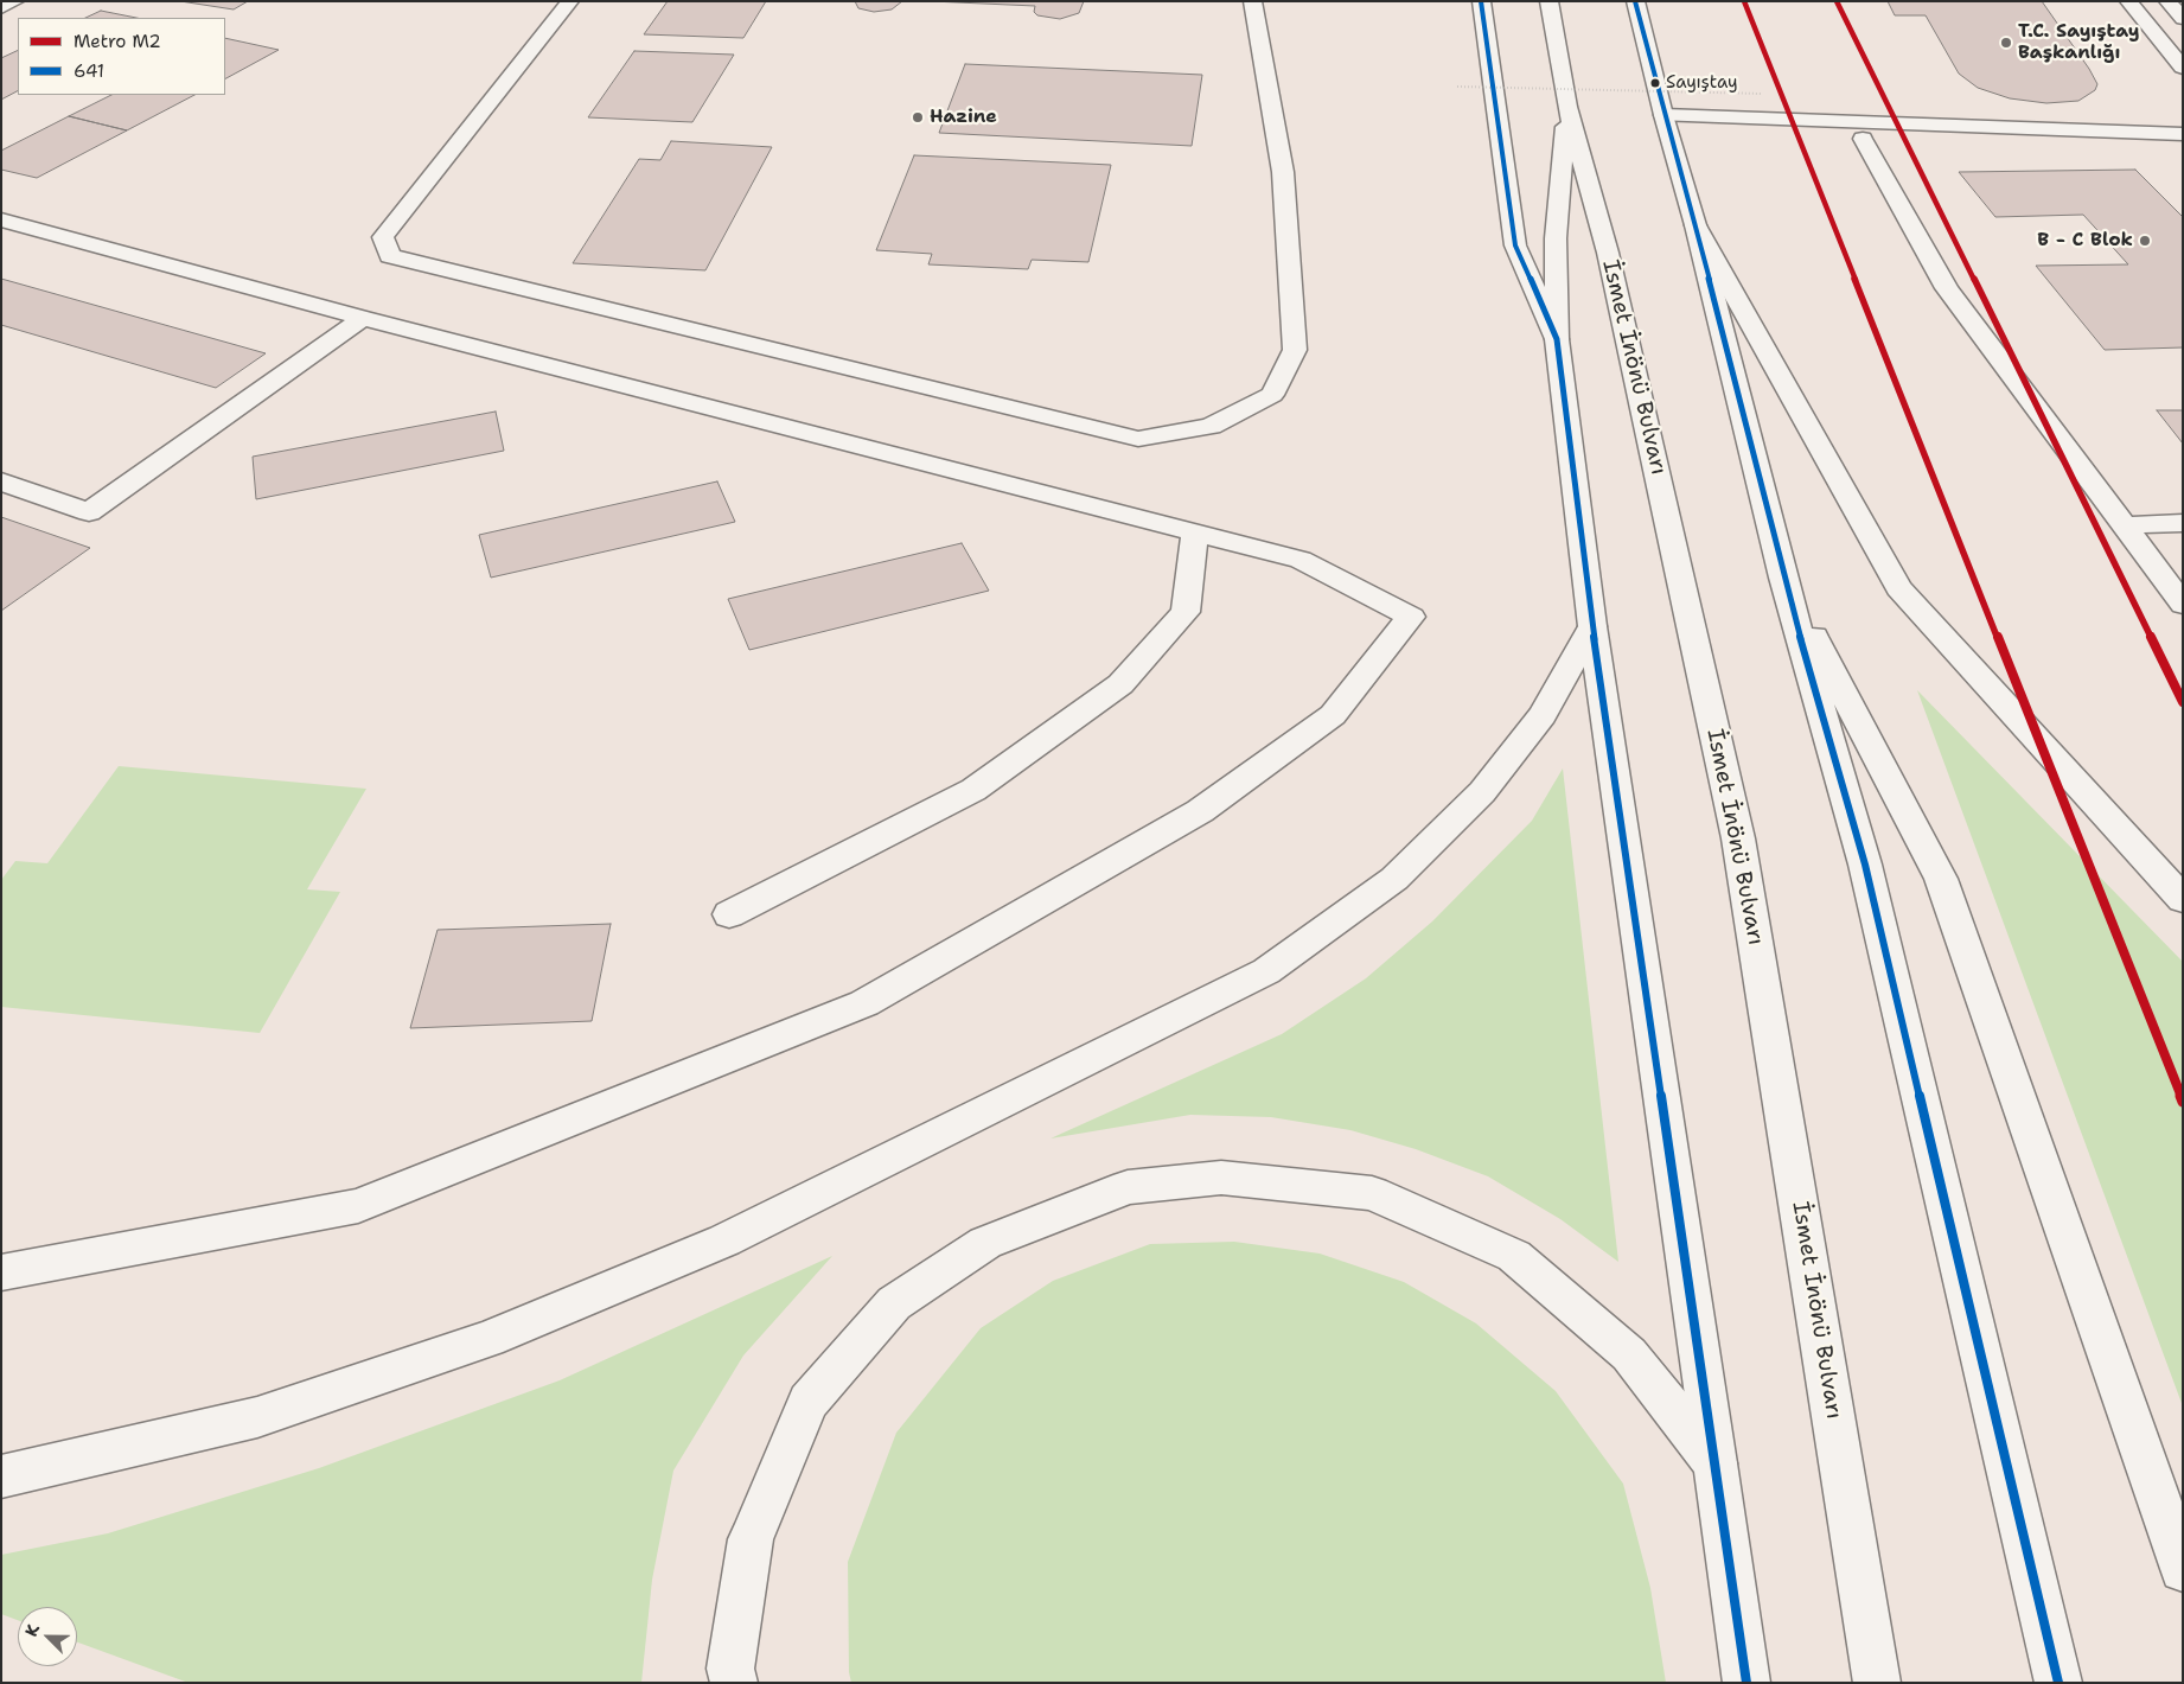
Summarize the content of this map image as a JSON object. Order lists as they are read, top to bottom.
{
  "streets": {
    "main road": ["İsmet İnönü Bulvarı"]
  },
  "places": [
    "T.C. Sayıştay Başkanlığı",
    "Sayıştay",
    "Hazine",
    "B - C Blok"
  ],
  "lines": ["metro line M2", "transit line 641"],
  "legend": ["Metro M2", "641"],
  "north": "top left"
}
